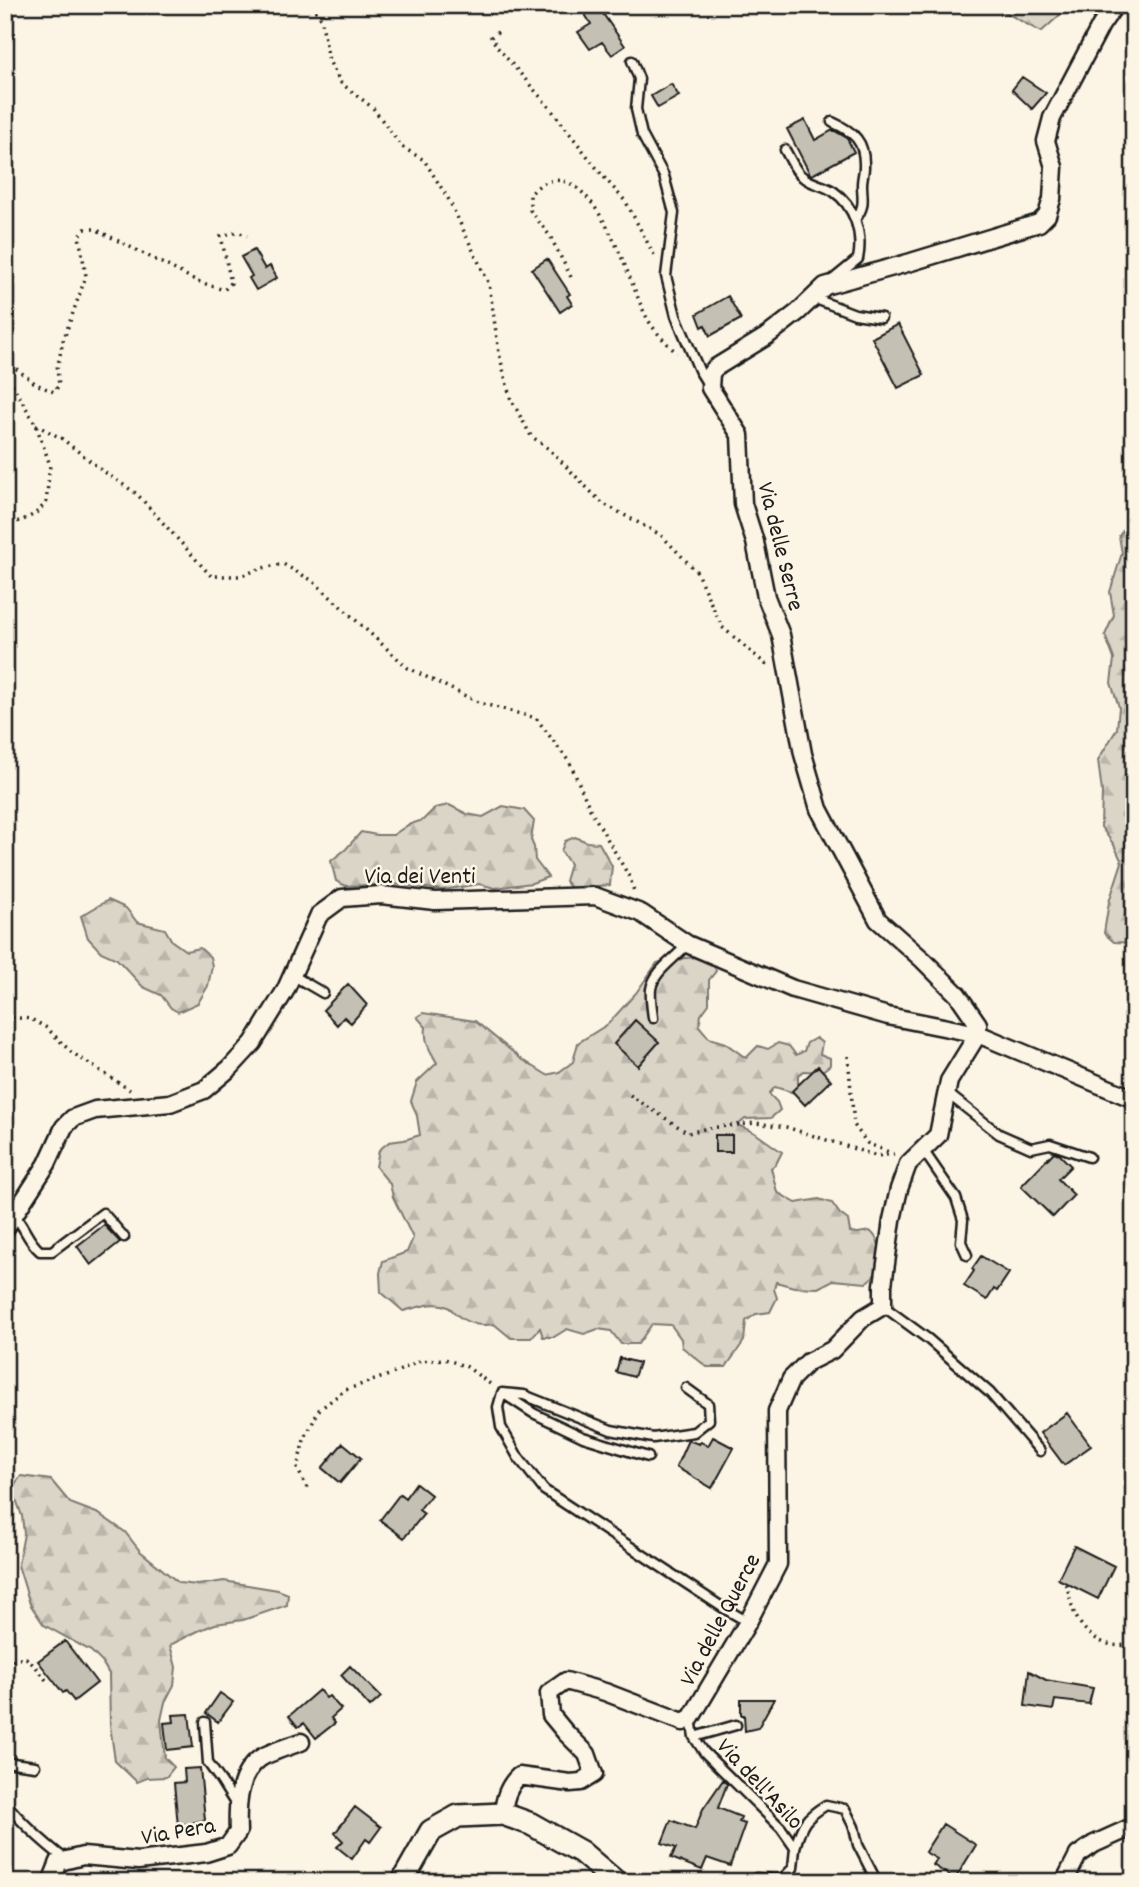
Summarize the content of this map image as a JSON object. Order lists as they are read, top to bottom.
{
  "streets": {
    "street": [
      "Via delle Serre",
      "Via dei Venti",
      "Via delle Querce",
      "Via Pera"
    ],
    "lane": ["Via dell'Asilo"]
  },
  "crossings": [
    ["Via delle Serre", "Via dei Venti"],
    ["Via delle Querce", "Via dell'Asilo"]
  ]
}
